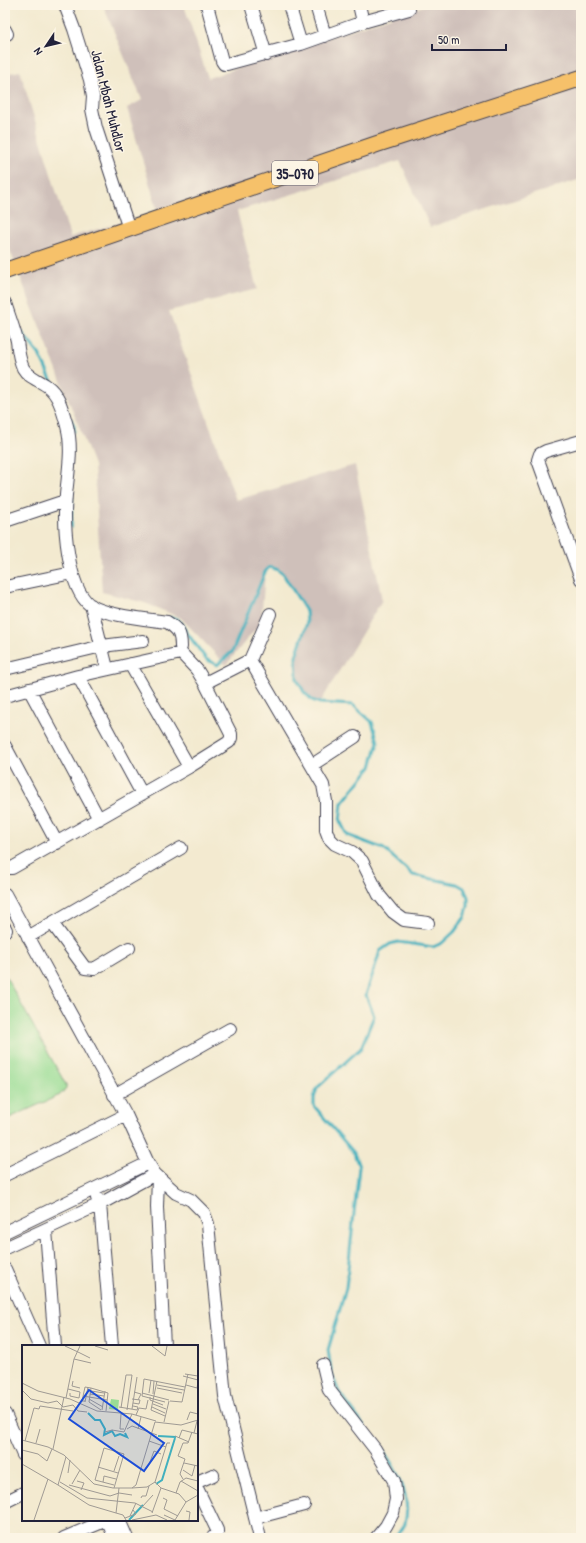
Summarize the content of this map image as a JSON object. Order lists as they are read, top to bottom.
{
  "streets": {
    "main road": ["35-070"],
    "street": ["Jalan Mbah Muhdlor"]
  },
  "crossings": [
    ["Jalan Mbah Muhdlor", "35-070"]
  ],
  "scale_bar": "50 m",
  "north": "bottom left"
}
